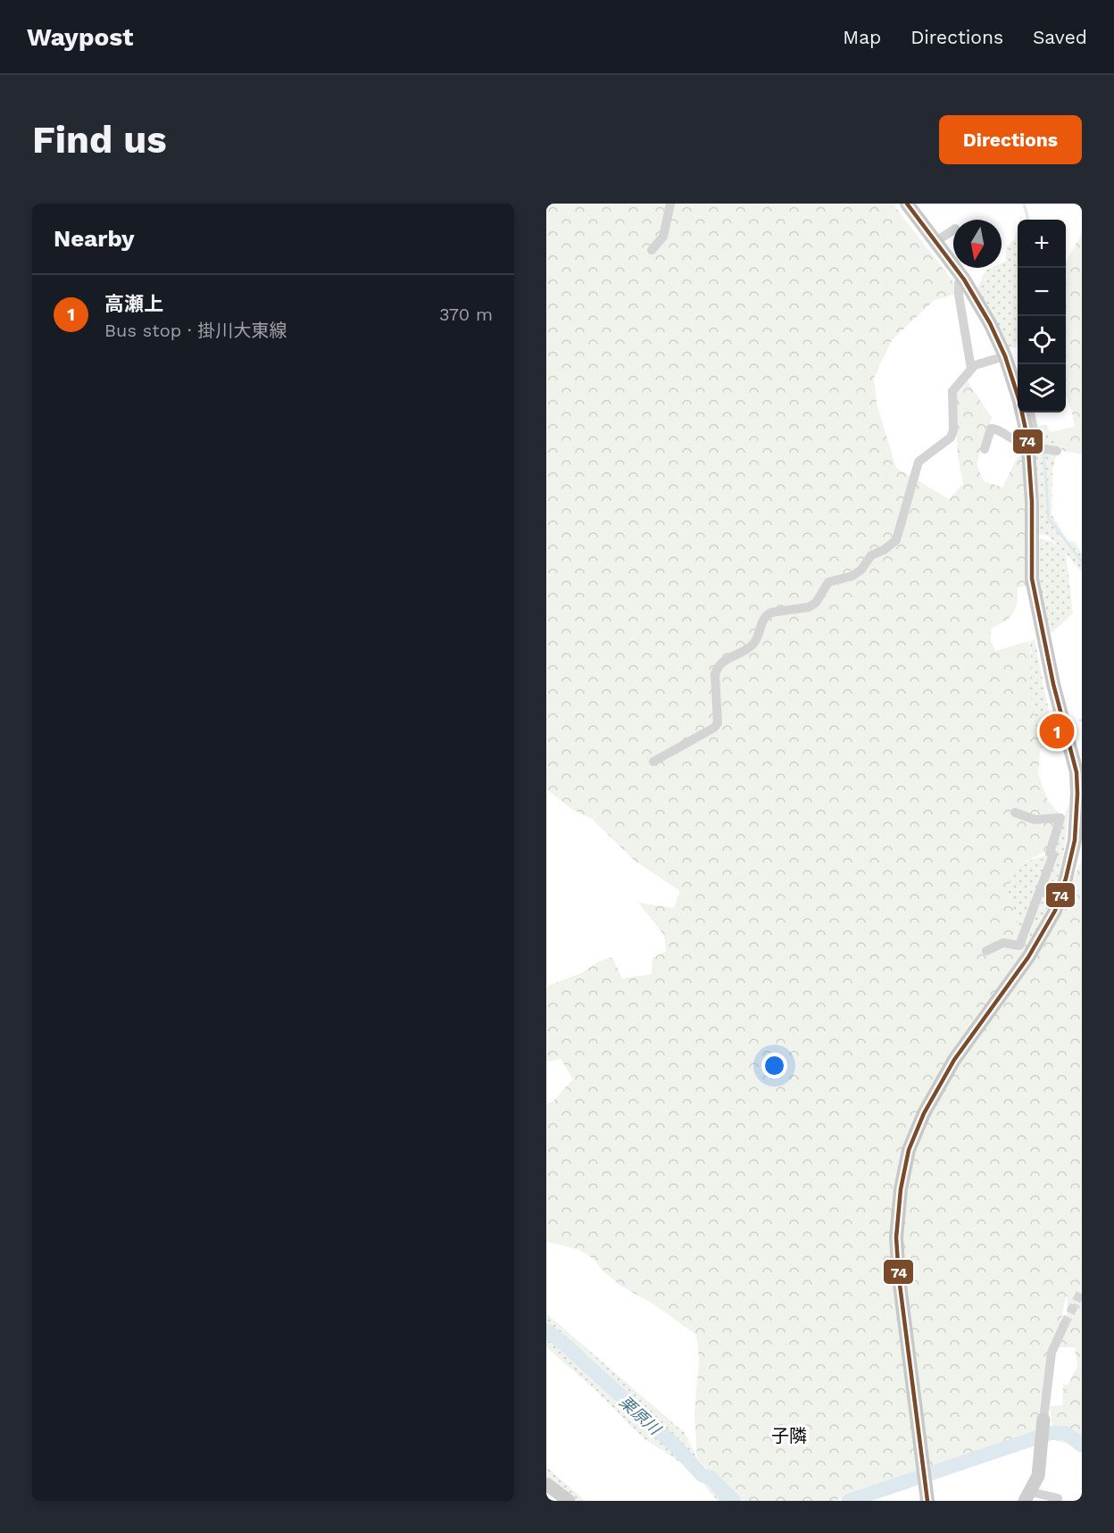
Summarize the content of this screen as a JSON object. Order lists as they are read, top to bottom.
{
  "districts": ["子隣"],
  "water": ["栗原川"],
  "lines": ["transit line 74"],
  "north": "bottom",
  "page": {
    "header": "Waypost",
    "nav": ["Map", "Directions", "Saved"],
    "buttons": "Directions",
    "title": "Find us",
    "heading": "Nearby",
    "map_buttons": ["+", "−"],
    "list": [
      {
        "mark": "1",
        "name": "高瀬上",
        "note": "Bus stop · 掛川大東線",
        "value": "370 m"
      }
    ],
    "pins": "1"
  }
}
